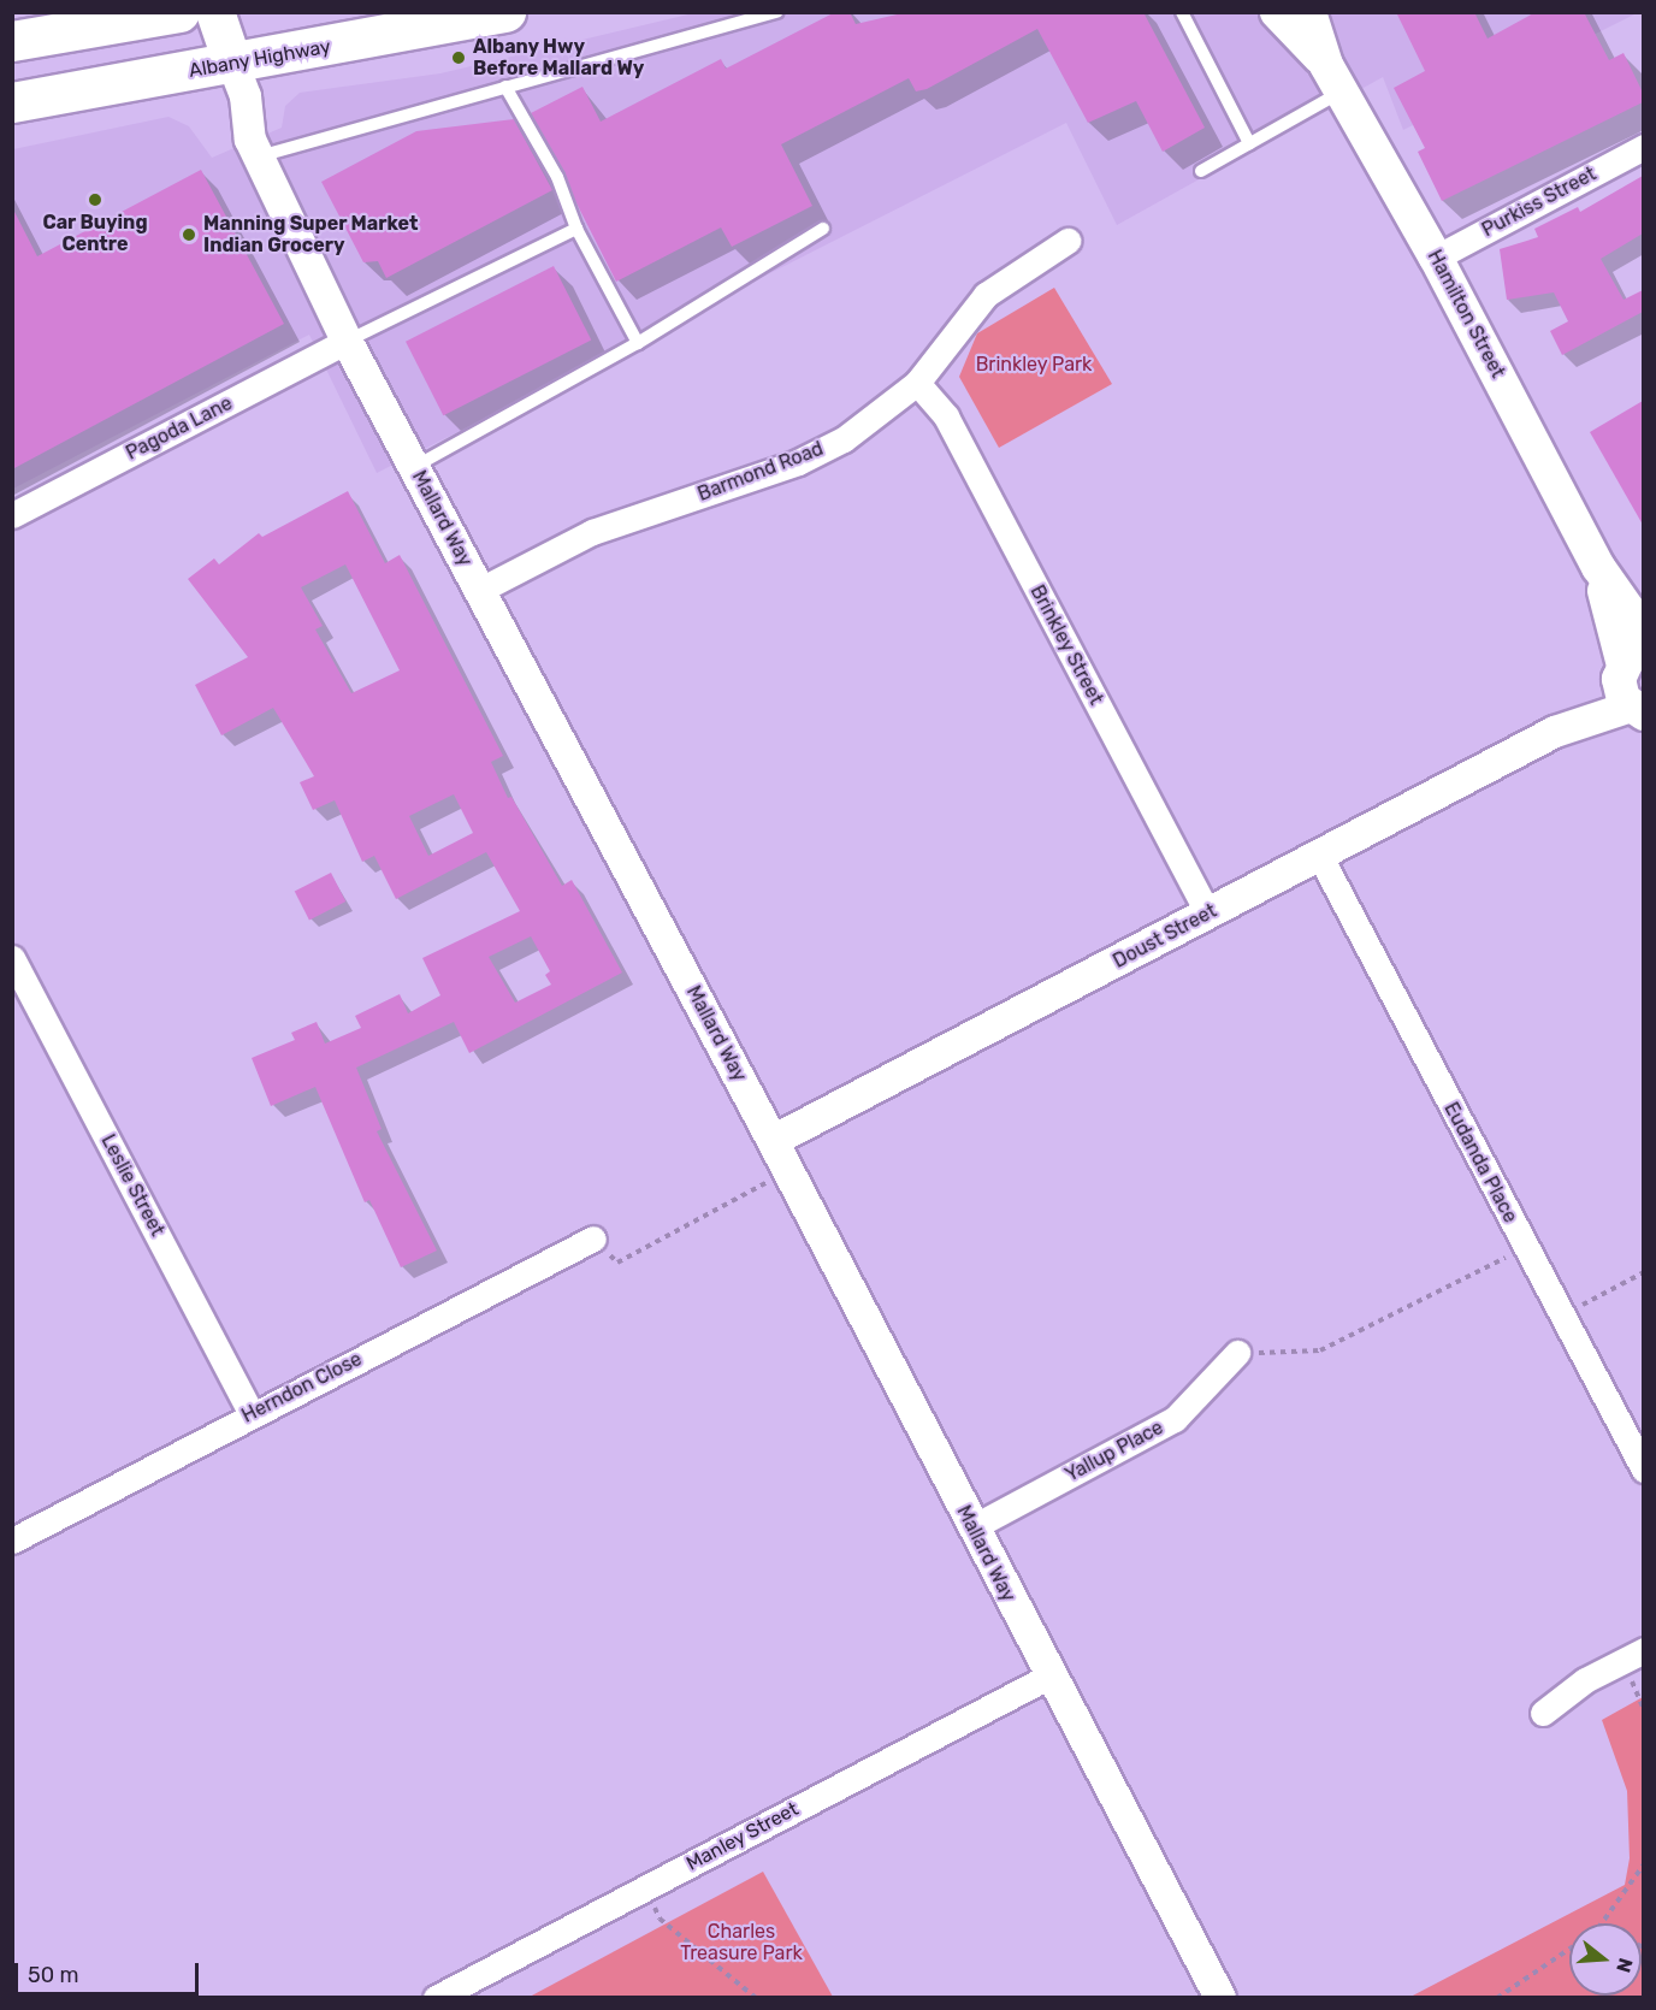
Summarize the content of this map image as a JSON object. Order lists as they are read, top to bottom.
{
  "streets": {
    "highway": ["Albany Highway"],
    "main road": ["Hamilton Street"],
    "street": [
      "Purkiss Street",
      "Pagoda Lane",
      "Barmond Road",
      "Mallard Way",
      "Brinkley Street",
      "Doust Street",
      "Eudanda Place",
      "Leslie Street",
      "Herndon Close",
      "Yallup Place",
      "Manley Street"
    ]
  },
  "crossings": [
    ["Albany Highway", "Mallard Way"],
    ["Purkiss Street", "Hamilton Street"],
    ["Hamilton Street", "Doust Street"],
    ["Pagoda Lane", "Mallard Way"],
    ["Barmond Road", "Mallard Way"],
    ["Barmond Road", "Brinkley Street"],
    ["Mallard Way", "Doust Street"],
    ["Mallard Way", "Yallup Place"],
    ["Mallard Way", "Manley Street"],
    ["Brinkley Street", "Doust Street"],
    ["Doust Street", "Eudanda Place"],
    ["Leslie Street", "Herndon Close"]
  ],
  "parks": ["Brinkley Park", "Charles Treasure Park"],
  "places": ["Albany Hwy Before Mallard Wy", "Car Buying Centre", "Manning Super Market Indian Grocery"],
  "scale_bar": "50 m",
  "north": "right"
}
